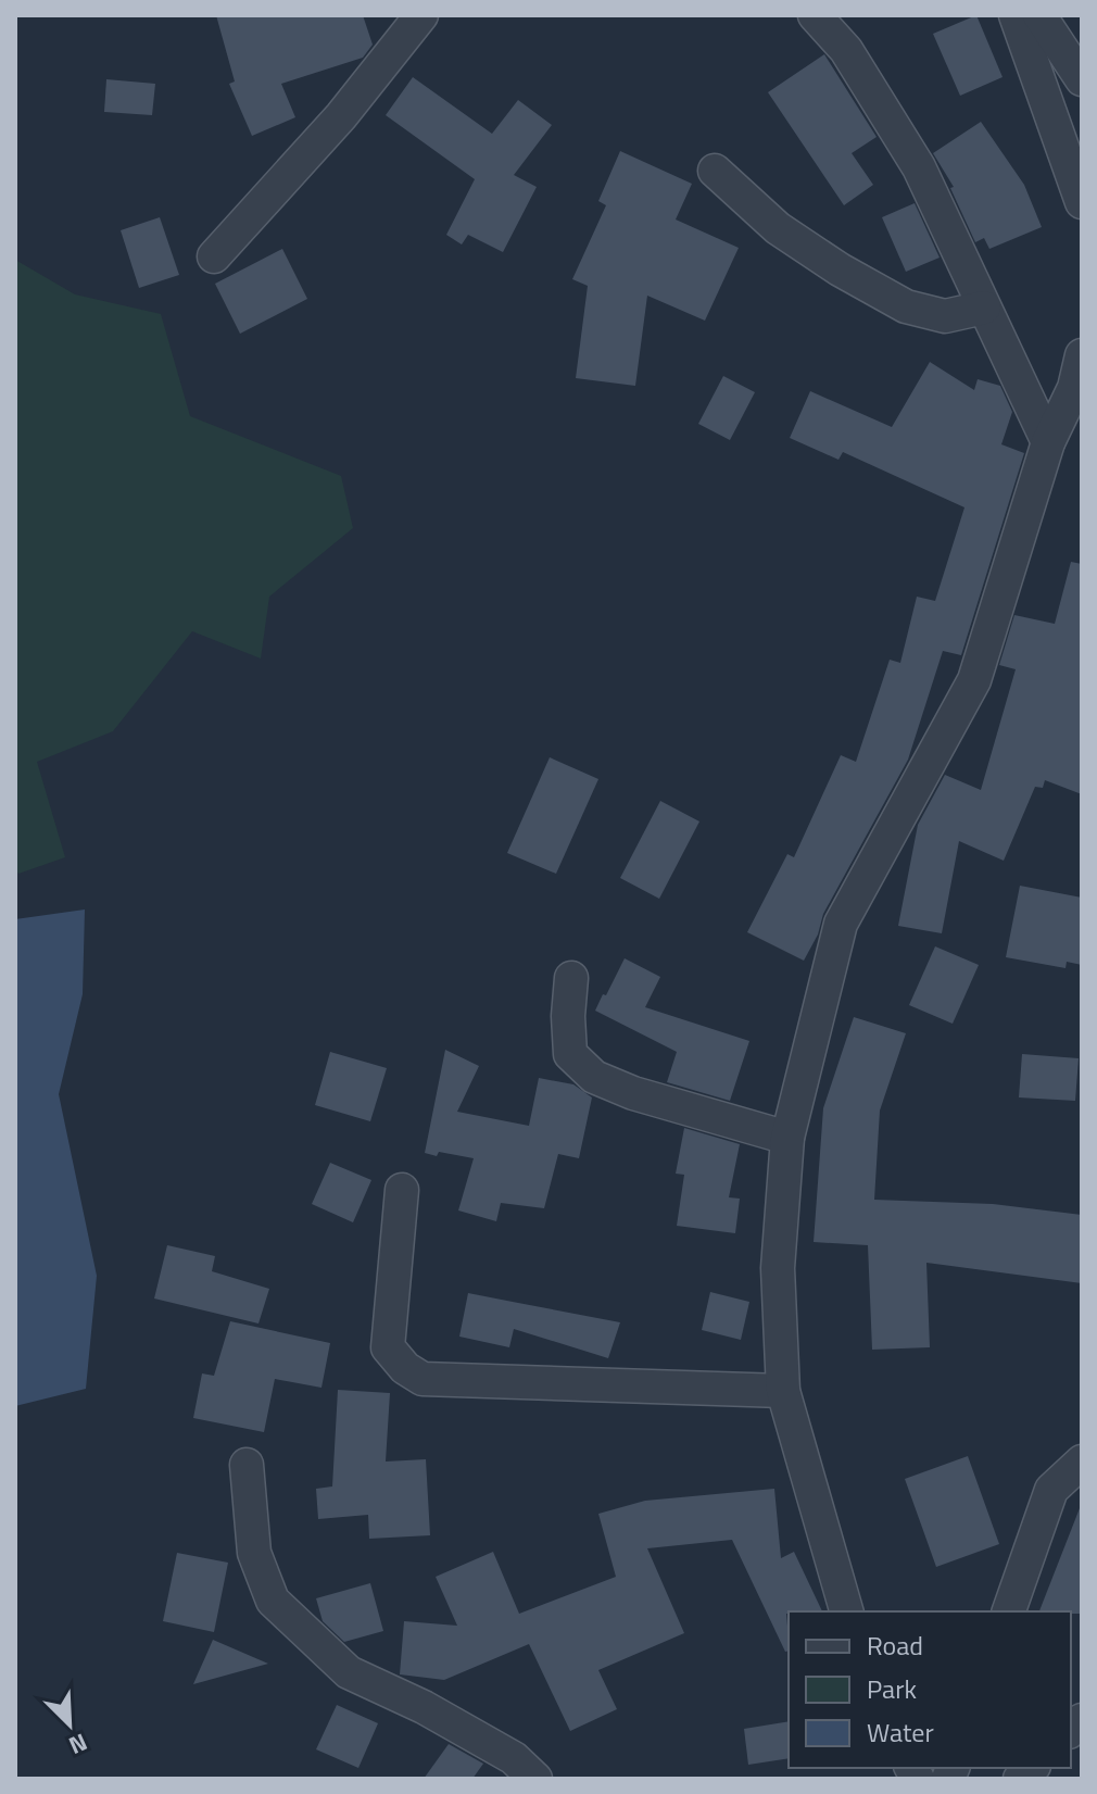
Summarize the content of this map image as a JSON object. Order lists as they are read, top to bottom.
{
  "legend": ["Road", "Park", "Water"],
  "north": "bottom right"
}
